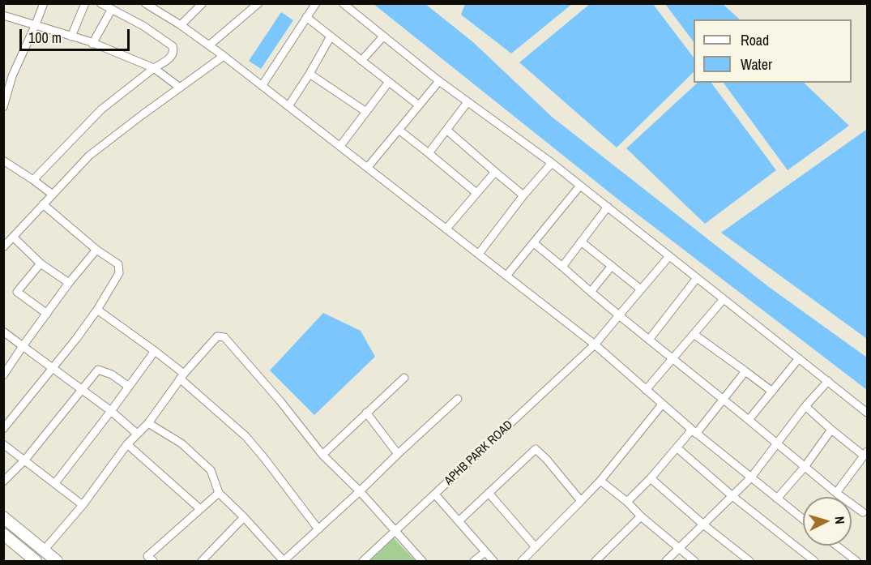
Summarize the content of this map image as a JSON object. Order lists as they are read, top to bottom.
{
  "streets": {
    "street": ["APHB PARK ROAD"]
  },
  "legend": ["Road", "Water"],
  "scale_bar": "100 m",
  "north": "right"
}
